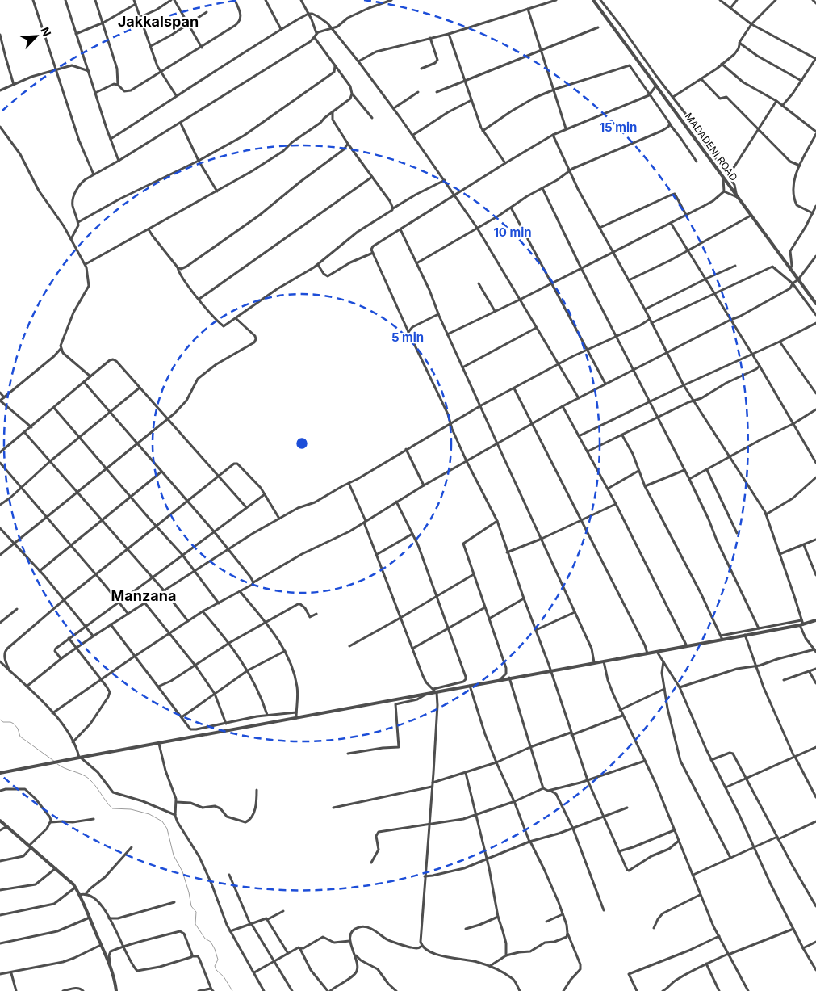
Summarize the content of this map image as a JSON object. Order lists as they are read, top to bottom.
{
  "streets": {
    "street": ["MADADENI ROAD"]
  },
  "districts": ["Jakkalspan", "Manzana"],
  "north": "top right",
  "rings": ["15 min", "10 min", "5 min"]
}
